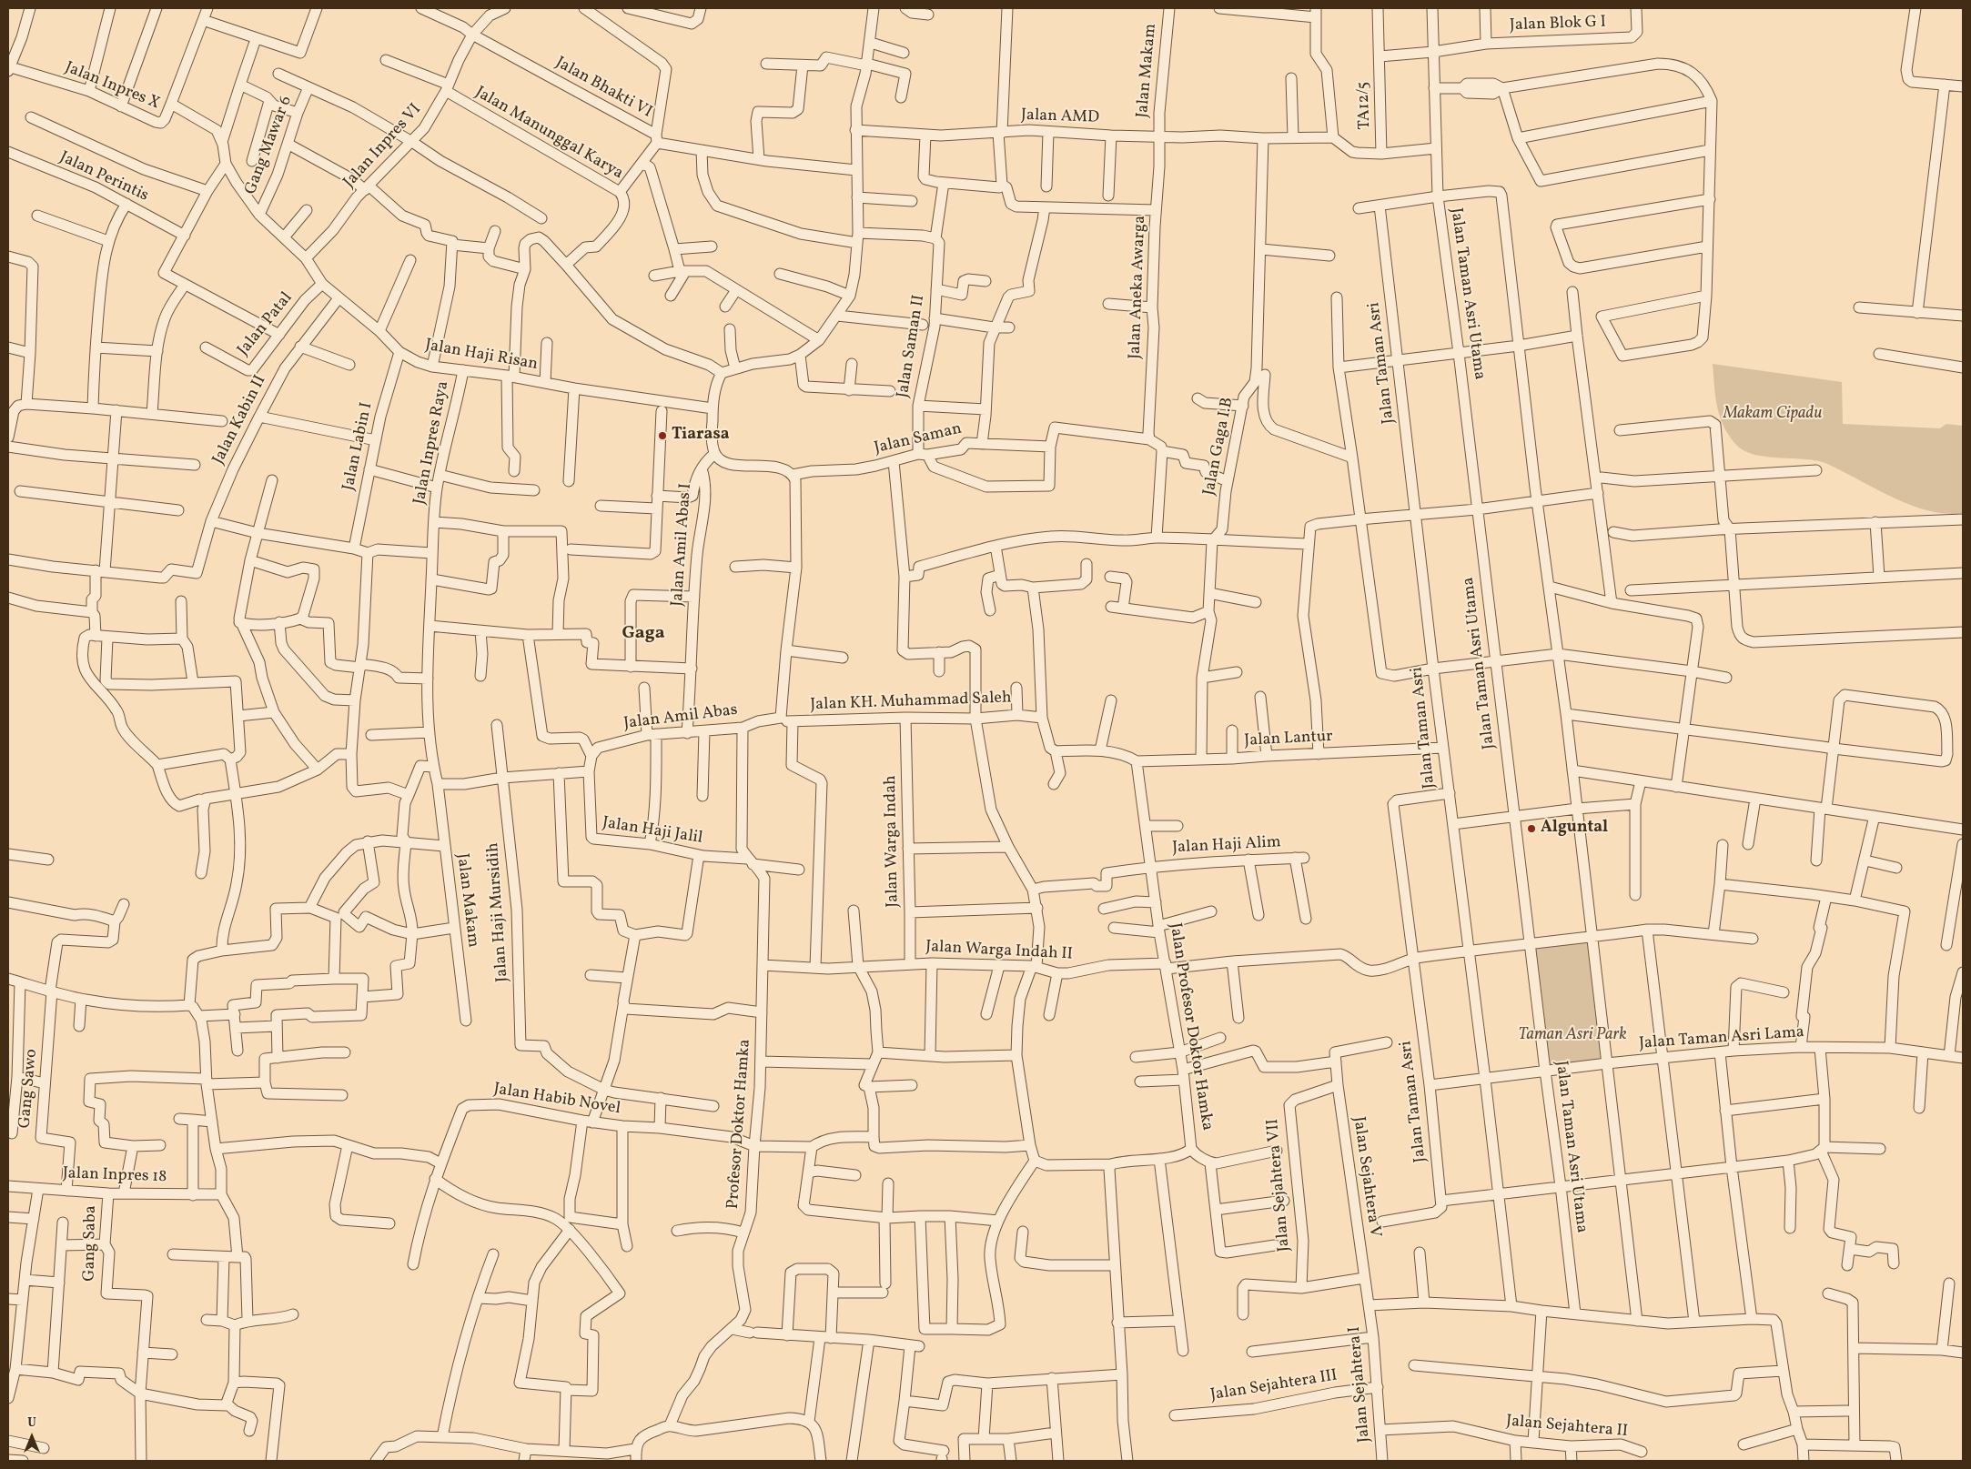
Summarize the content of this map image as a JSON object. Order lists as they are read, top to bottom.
{
  "streets": {
    "street": [
      "Jalan Blok G I",
      "Jalan Makam",
      "Jalan Inpres X",
      "Jalan Bhakti VI",
      "TA12/5",
      "Jalan AMD",
      "Jalan Manunggal Karya",
      "Gang Mawar 6",
      "Jalan Inpres VI",
      "Jalan Perintis",
      "Jalan Aneka Awarga",
      "Jalan Taman Asri Utama",
      "Jalan Patal",
      "Jalan Saman II",
      "Jalan Haji Risan",
      "Jalan Taman Asri",
      "Jalan Kabin II",
      "Jalan Saman",
      "Jalan Inpres Raya",
      "Jalan Labin I",
      "Jalan Gaga I.B",
      "Jalan Amil Abas I",
      "Jalan KH. Muhammad Saleh",
      "Jalan Amil Abas",
      "Jalan Lantur",
      "Jalan Haji Jalil",
      "Jalan Warga Indah",
      "Jalan Haji Alim",
      "Jalan Haji Mursidih",
      "Jalan Warga Indah II",
      "Jalan Profesor Doktor Hamka",
      "Jalan Taman Asri Lama",
      "Gang Sawo",
      "Jalan Habib Novel",
      "Profesor Doktor Hamka",
      "Jalan Inpres 18",
      "Jalan Sejahtera V",
      "Jalan Sejahtera VII",
      "Gang Saba",
      "Jalan Sejahtera I",
      "Jalan Sejahtera III",
      "Jalan Sejahtera II"
    ]
  },
  "crossings": [
    ["Jalan Blok G I", "TA12/5"],
    ["Jalan Blok G I", "Jalan Taman Asri Utama"],
    ["Jalan Makam", "Jalan AMD"],
    ["Jalan Makam", "Jalan Aneka Awarga"],
    ["Jalan Makam", "Jalan Inpres Raya"],
    ["Jalan Bhakti VI", "Jalan Inpres VI"],
    ["Jalan AMD", "Jalan Aneka Awarga"],
    ["Jalan AMD", "Jalan Gaga I.B"],
    ["Jalan Manunggal Karya", "Jalan Inpres VI"],
    ["Gang Mawar 6", "Jalan Haji Risan"],
    ["Jalan Inpres VI", "Jalan Haji Risan"],
    ["Jalan Taman Asri Utama", "Jalan Warga Indah II"],
    ["Jalan Taman Asri Utama", "Jalan Taman Asri Lama"],
    ["Jalan Patal", "Jalan Haji Risan"],
    ["Jalan Saman II", "Jalan Saman"],
    ["Jalan Haji Risan", "Jalan Kabin II"],
    ["Jalan Haji Risan", "Jalan Inpres Raya"],
    ["Jalan Haji Risan", "Jalan Labin I"],
    ["Jalan Taman Asri", "Jalan Lantur"],
    ["Jalan Taman Asri", "Jalan Warga Indah II"],
    ["Jalan Taman Asri", "Jalan Taman Asri Lama"],
    ["Jalan Gaga I.B", "Jalan Lantur"],
    ["Jalan Amil Abas I", "Jalan Amil Abas"],
    ["Jalan KH. Muhammad Saleh", "Jalan Amil Abas"],
    ["Jalan KH. Muhammad Saleh", "Jalan Warga Indah"],
    ["Jalan Amil Abas", "Profesor Doktor Hamka"],
    ["Jalan Lantur", "Jalan Profesor Doktor Hamka"],
    ["Jalan Haji Jalil", "Profesor Doktor Hamka"],
    ["Jalan Warga Indah", "Jalan Warga Indah II"],
    ["Jalan Haji Alim", "Jalan Profesor Doktor Hamka"],
    ["Jalan Warga Indah II", "Jalan Profesor Doktor Hamka"],
    ["Jalan Warga Indah II", "Profesor Doktor Hamka"],
    ["Gang Sawo", "Jalan Inpres 18"],
    ["Jalan Habib Novel", "Profesor Doktor Hamka"],
    ["Jalan Inpres 18", "Gang Saba"],
    ["Jalan Sejahtera V", "Jalan Sejahtera VII"],
    ["Jalan Sejahtera V", "Jalan Sejahtera I"],
    ["Jalan Sejahtera I", "Jalan Sejahtera III"],
    ["Jalan Sejahtera I", "Jalan Sejahtera II"]
  ],
  "districts": ["Gaga"],
  "parks": ["Makam Cipadu", "Taman Asri Park"],
  "places": ["Tiarasa", "Alguntal"],
  "north": "top"
}
